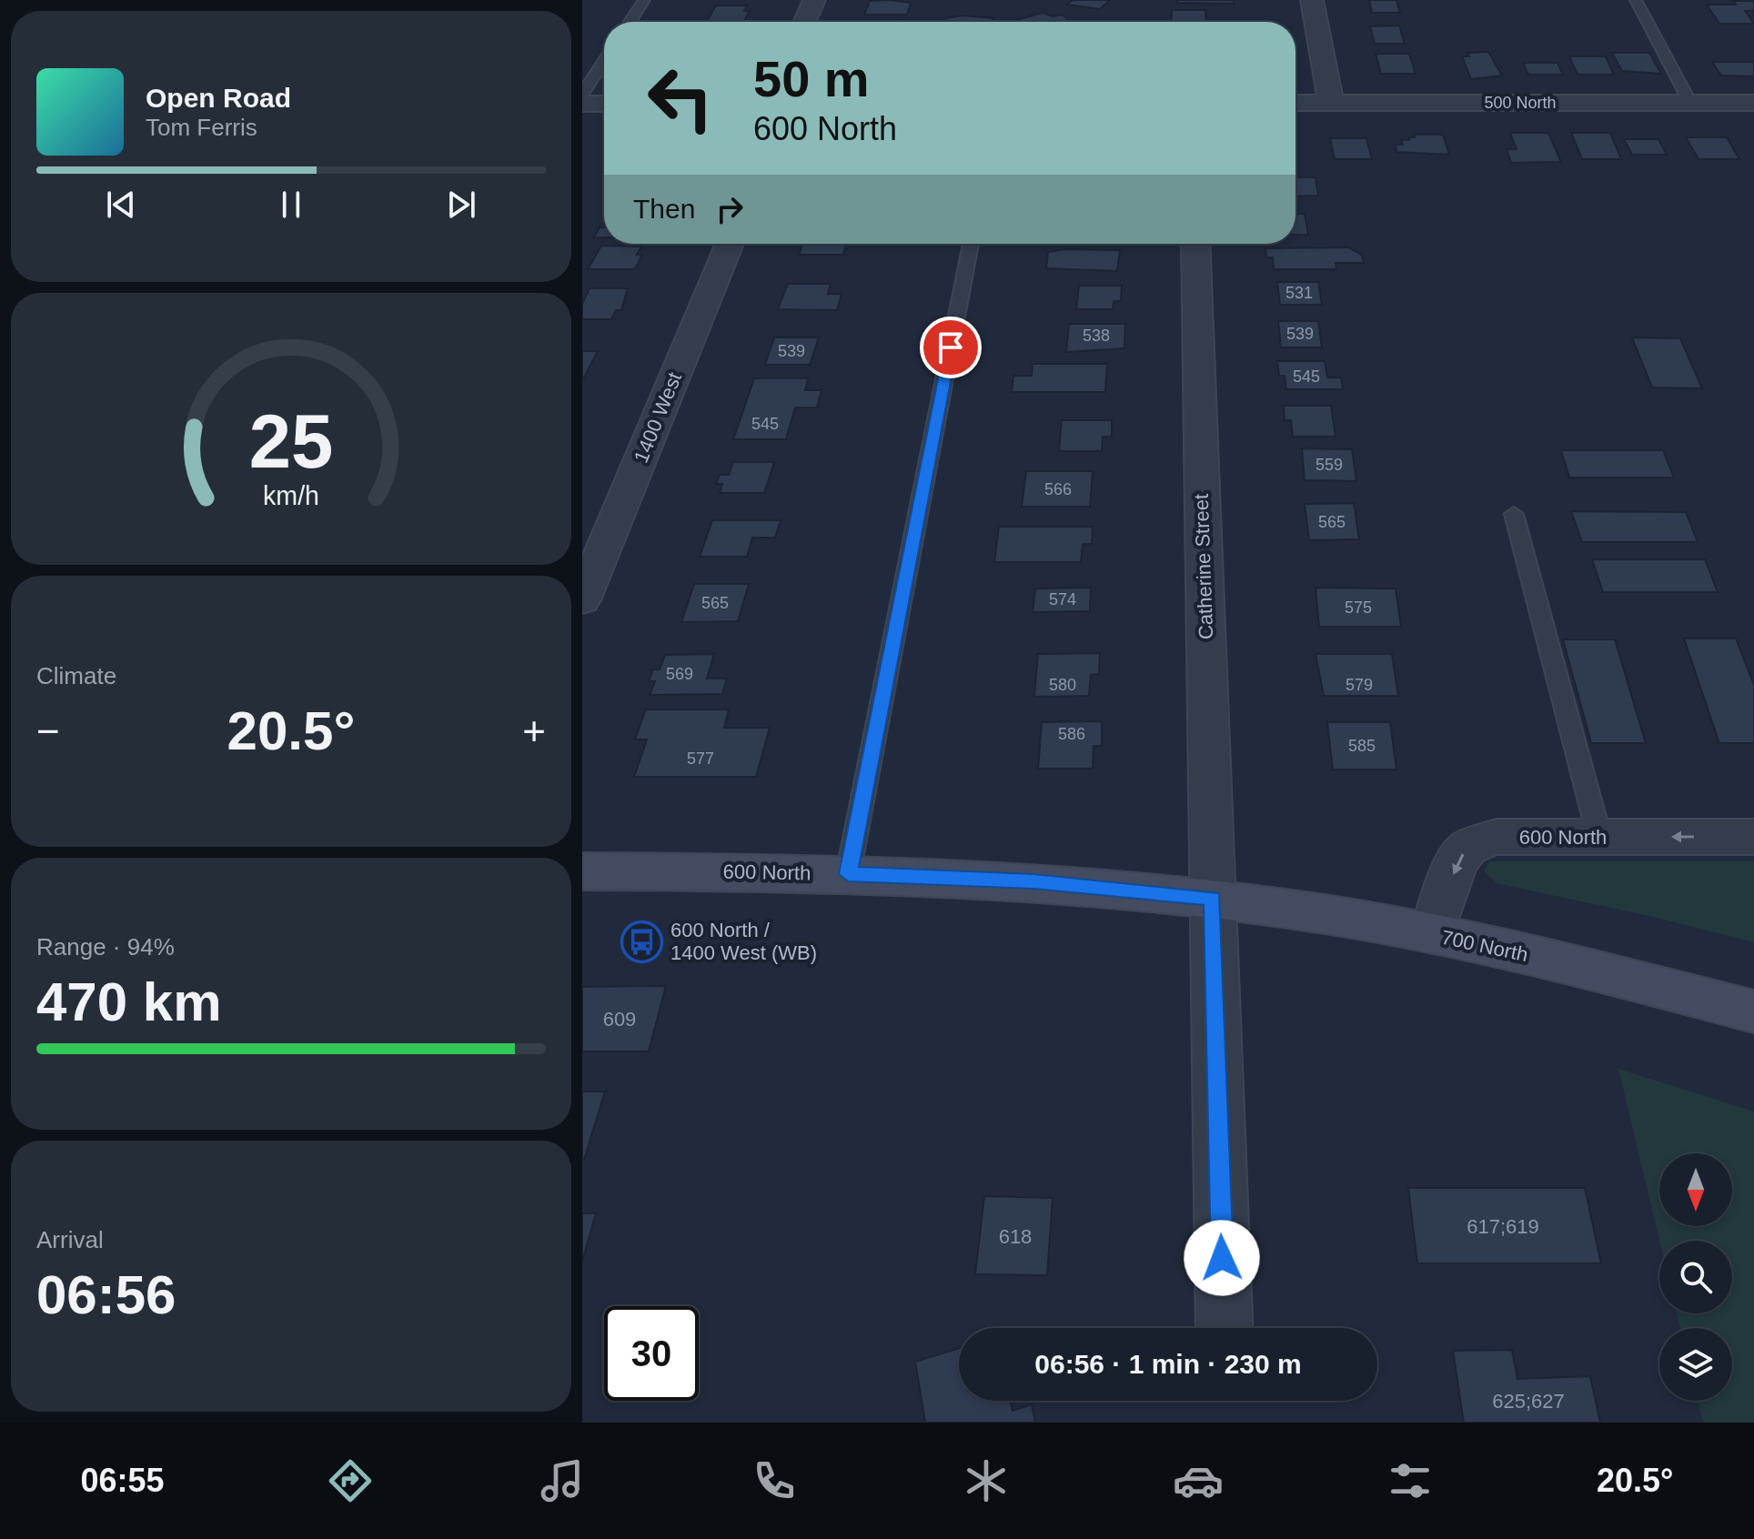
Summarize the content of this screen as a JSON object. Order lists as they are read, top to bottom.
{
  "streets": {
    "main road": ["600 North", "700 North"],
    "street": ["500 North", "1400 West", "Catherine Street"]
  },
  "crossings": [
    ["Catherine Street", "600 North"],
    ["Catherine Street", "700 North"],
    ["600 North", "700 North"]
  ],
  "places": {
    "bus stop": ["600 North / 1400 West (WB)"]
  },
  "house_numbers": [
    "531",
    "539",
    "538",
    "539",
    "545",
    "545",
    "559",
    "566",
    "565",
    "574",
    "565",
    "575",
    "569",
    "580",
    "579",
    "586",
    "585",
    "577",
    "609",
    "617;619",
    "618",
    "625;627"
  ],
  "north": "bottom",
  "page": {
    "turn": ["50 m", "600 North"],
    "song": ["Open Road", "Tom Ferris"],
    "then": "Then",
    "tile": [
      "Climate",
      ["Range · 94%", "470 km"],
      ["Arrival", "06:56"]
    ],
    "heat": ["−", "20.5°", "+"],
    "limit": "30",
    "trip": "06:56 · 1 min · 230 m",
    "tabs": ["06:55", "20.5°"],
    "gauge": ["25", "km/h"]
  }
}
